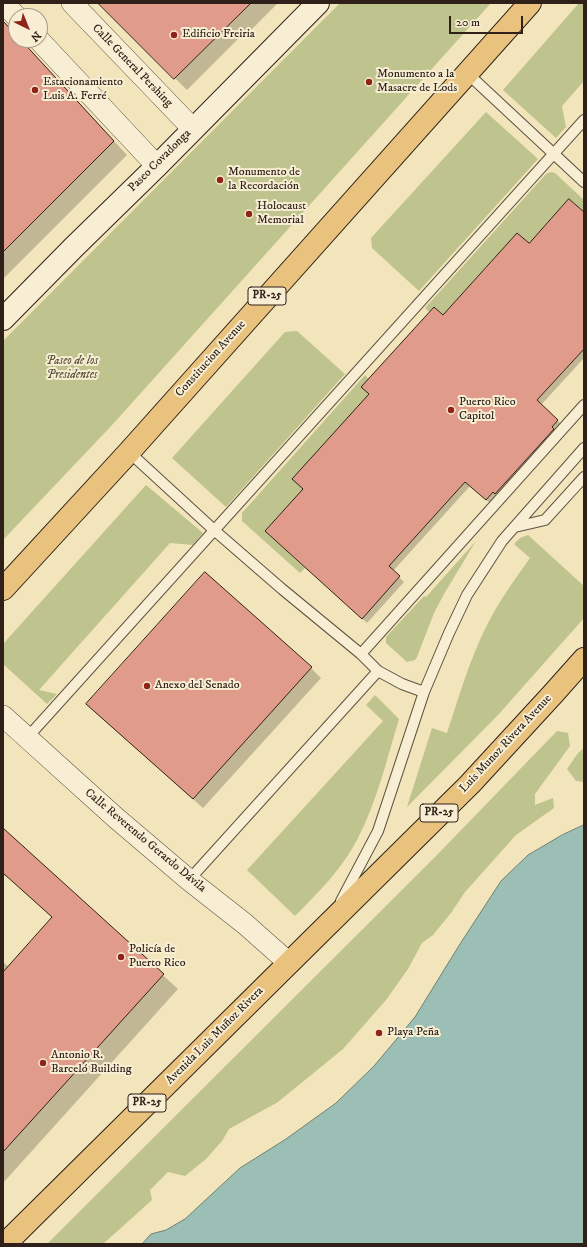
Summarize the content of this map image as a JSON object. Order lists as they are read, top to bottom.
{
  "streets": {
    "main road": [
      "PR-25",
      "Constitucion Avenue",
      "Luis Munoz Rivera Avenue",
      "Avenida Luis Muñoz Rivera"
    ],
    "street": ["Calle General Pershing", "Paseo Covadonga", "Calle Reverendo Gerardo Dávila"]
  },
  "crossings": [
    ["Calle General Pershing", "Paseo Covadonga"],
    ["Luis Munoz Rivera Avenue", "Calle Reverendo Gerardo Dávila"],
    ["Luis Munoz Rivera Avenue", "Avenida Luis Muñoz Rivera"],
    ["Calle Reverendo Gerardo Dávila", "Avenida Luis Muñoz Rivera"]
  ],
  "parks": ["Paseo de los Presidentes"],
  "places": [
    "Edificio Freiria",
    "Monumento a la Masacre de Lods",
    "Estacionamiento Luis A. Ferré",
    "Monumento de la Recordación",
    "Holocaust Memorial",
    "Puerto Rico Capitol",
    "Anexo del Senado",
    "Policía de Puerto Rico",
    "Playa Peña",
    "Antonio R. Barceló Building"
  ],
  "scale_bar": "20 m",
  "north": "bottom right"
}
